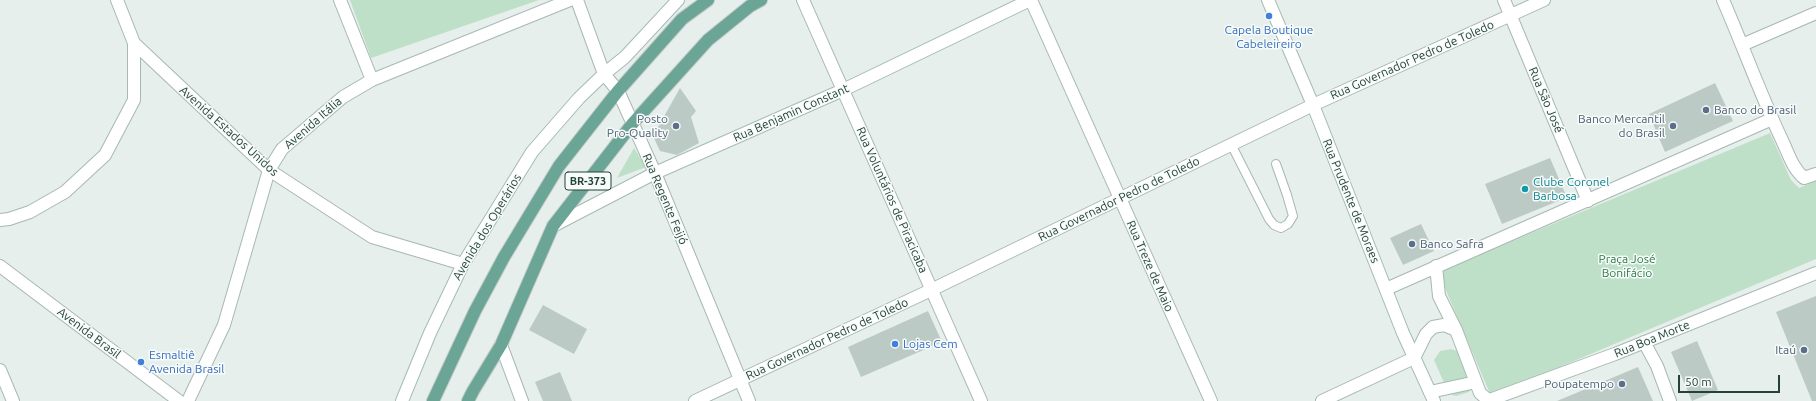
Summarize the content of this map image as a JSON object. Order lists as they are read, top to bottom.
{
  "streets": {
    "main road": ["BR-373"],
    "street": [
      "Rua Governador Pedro de Toledo",
      "Rua São José",
      "Rua Benjamin Constant",
      "Avenida Itália",
      "Avenida Estados Unidos",
      "Rua Regente Feijó",
      "Rua Voluntários de Piracicaba",
      "Rua Prudente de Moraes",
      "Avenida dos Operários",
      "Rua Treze de Maio",
      "Avenida Brasil",
      "Rua Boa Morte"
    ]
  },
  "crossings": [
    ["Rua Governador Pedro de Toledo", "Rua São José"],
    ["Rua Governador Pedro de Toledo", "Rua Regente Feijó"],
    ["Rua Governador Pedro de Toledo", "Rua Voluntários de Piracicaba"],
    ["Rua Governador Pedro de Toledo", "Rua Prudente de Moraes"],
    ["Rua Governador Pedro de Toledo", "Rua Treze de Maio"],
    ["Rua Benjamin Constant", "BR-373"],
    ["Rua Benjamin Constant", "Rua Regente Feijó"],
    ["Rua Benjamin Constant", "Rua Voluntários de Piracicaba"],
    ["Rua Benjamin Constant", "Rua Treze de Maio"],
    ["Avenida Itália", "Avenida Estados Unidos"],
    ["Avenida Estados Unidos", "Avenida dos Operários"],
    ["BR-373", "Rua Regente Feijó"],
    ["Rua Regente Feijó", "Avenida dos Operários"]
  ],
  "parks": ["Praça José Bonifácio"],
  "places": [
    "Capela Boutique Cabeleireiro",
    "Banco do Brasil",
    "Posto Pro-Quality",
    "Banco Mercantil do Brasil",
    "Clube Coronel Barbosa",
    "Banco Safra",
    "Lojas Cem",
    "Itaú",
    "Esmaltiê Avenida Brasil",
    "Poupatempo"
  ],
  "scale_bar": "50 m"
}
